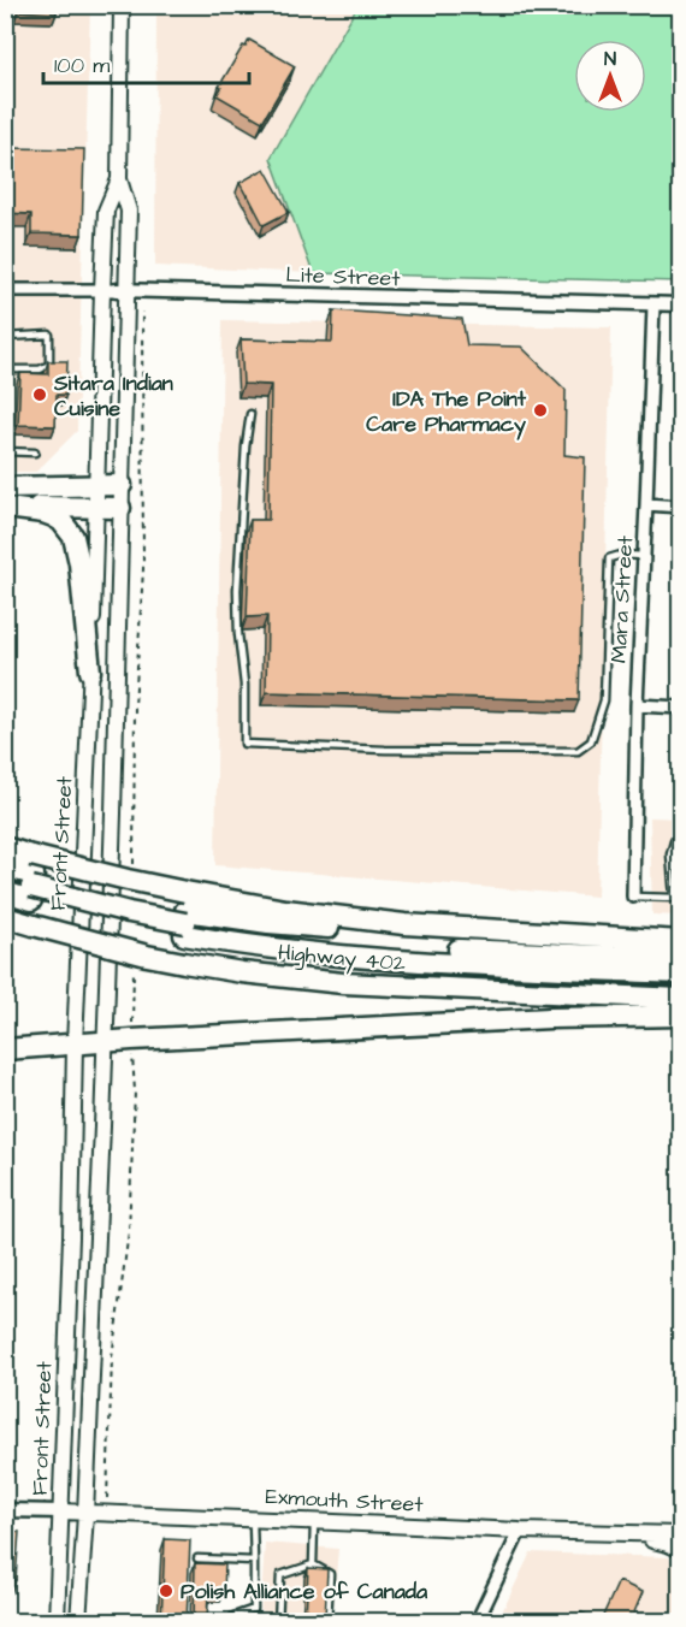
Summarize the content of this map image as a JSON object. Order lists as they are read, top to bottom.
{
  "streets": {
    "highway": ["Highway 402"],
    "main road": ["Front Street", "Exmouth Street"],
    "street": ["Lite Street", "Mara Street"]
  },
  "crossings": [
    ["Lite Street", "Mara Street"],
    ["Lite Street", "Front Street"],
    ["Front Street", "Exmouth Street"]
  ],
  "places": ["Sitara Indian Cuisine", "IDA The Point Care Pharmacy", "Polish Alliance of Canada"],
  "scale_bar": "100 m",
  "north": "top"
}
